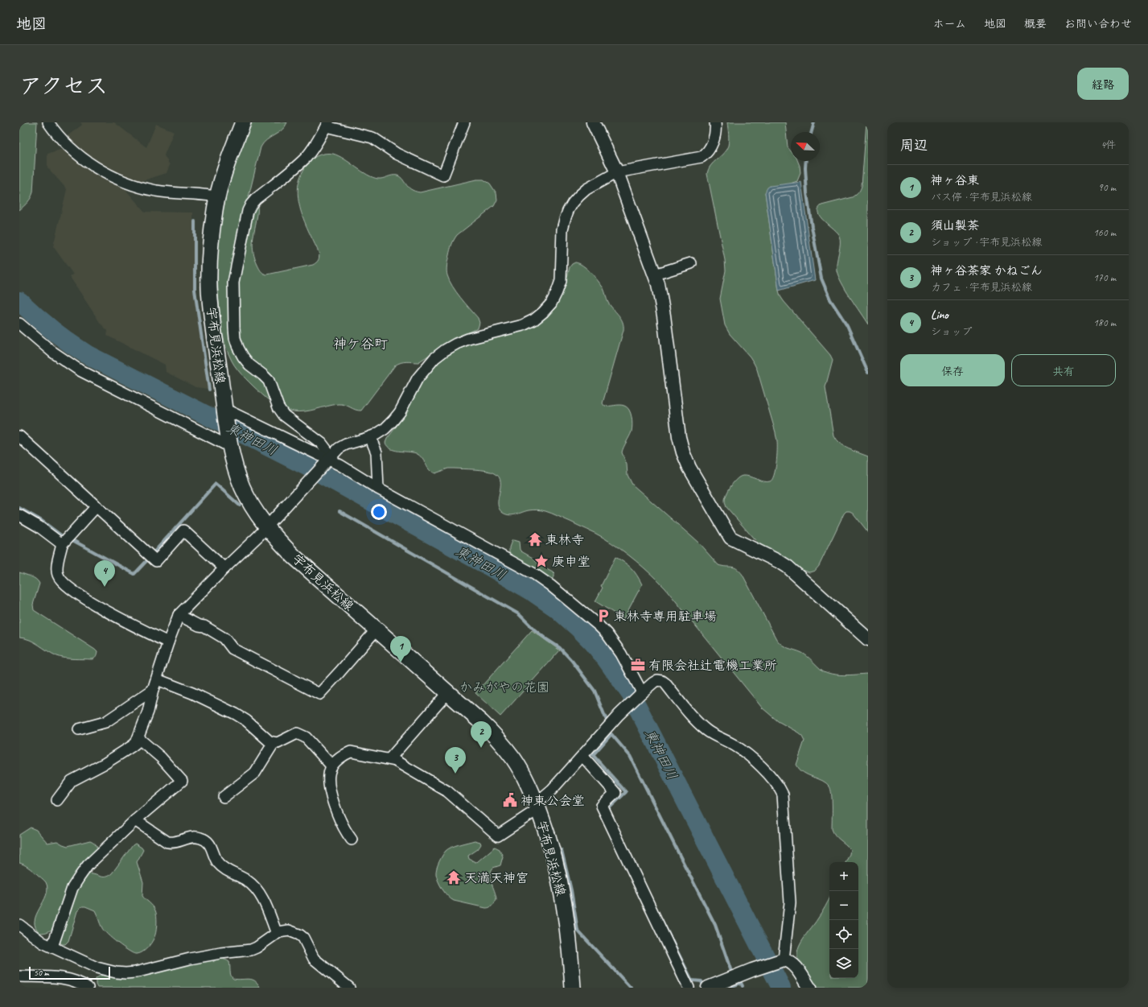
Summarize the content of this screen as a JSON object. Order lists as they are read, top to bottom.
{
  "streets": {
    "main road": ["宇布見浜松線"]
  },
  "districts": ["神ケ谷町"],
  "water": ["東神田川"],
  "parks": ["かみがやの花園"],
  "places": {
    "temple": ["東林寺", "天満天神宮"],
    "place": ["庚申堂"],
    "parking": ["東林寺専用駐車場"],
    "office": ["有限会社辻電機工業所"],
    "public building": ["神東公会堂"]
  },
  "scale_bar": "50 m",
  "north": "top left",
  "page": {
    "header": "地図",
    "nav": [
      "ホーム",
      "地図",
      "概要",
      "お問い合わせ"
    ],
    "title": "アクセス",
    "buttons": [
      "経路",
      ["保存", "共有"]
    ],
    "heading": ["周辺", "4件"],
    "list": [
      {
        "mark": "1",
        "name": "神ヶ谷東",
        "note": "バス停 · 宇布見浜松線",
        "value": "90 m"
      },
      {
        "mark": "2",
        "name": "須山製茶",
        "note": "ショップ · 宇布見浜松線",
        "value": "160 m"
      },
      {
        "mark": "3",
        "name": "神ヶ谷茶家 かねごん",
        "note": "カフェ · 宇布見浜松線",
        "value": "170 m"
      },
      {
        "mark": "4",
        "name": "Lino",
        "note": "ショップ",
        "value": "180 m"
      }
    ],
    "pins": [
      "4",
      "1",
      "2",
      "3"
    ],
    "map_buttons": ["+", "−"],
    "scale": "50 m"
  }
}
